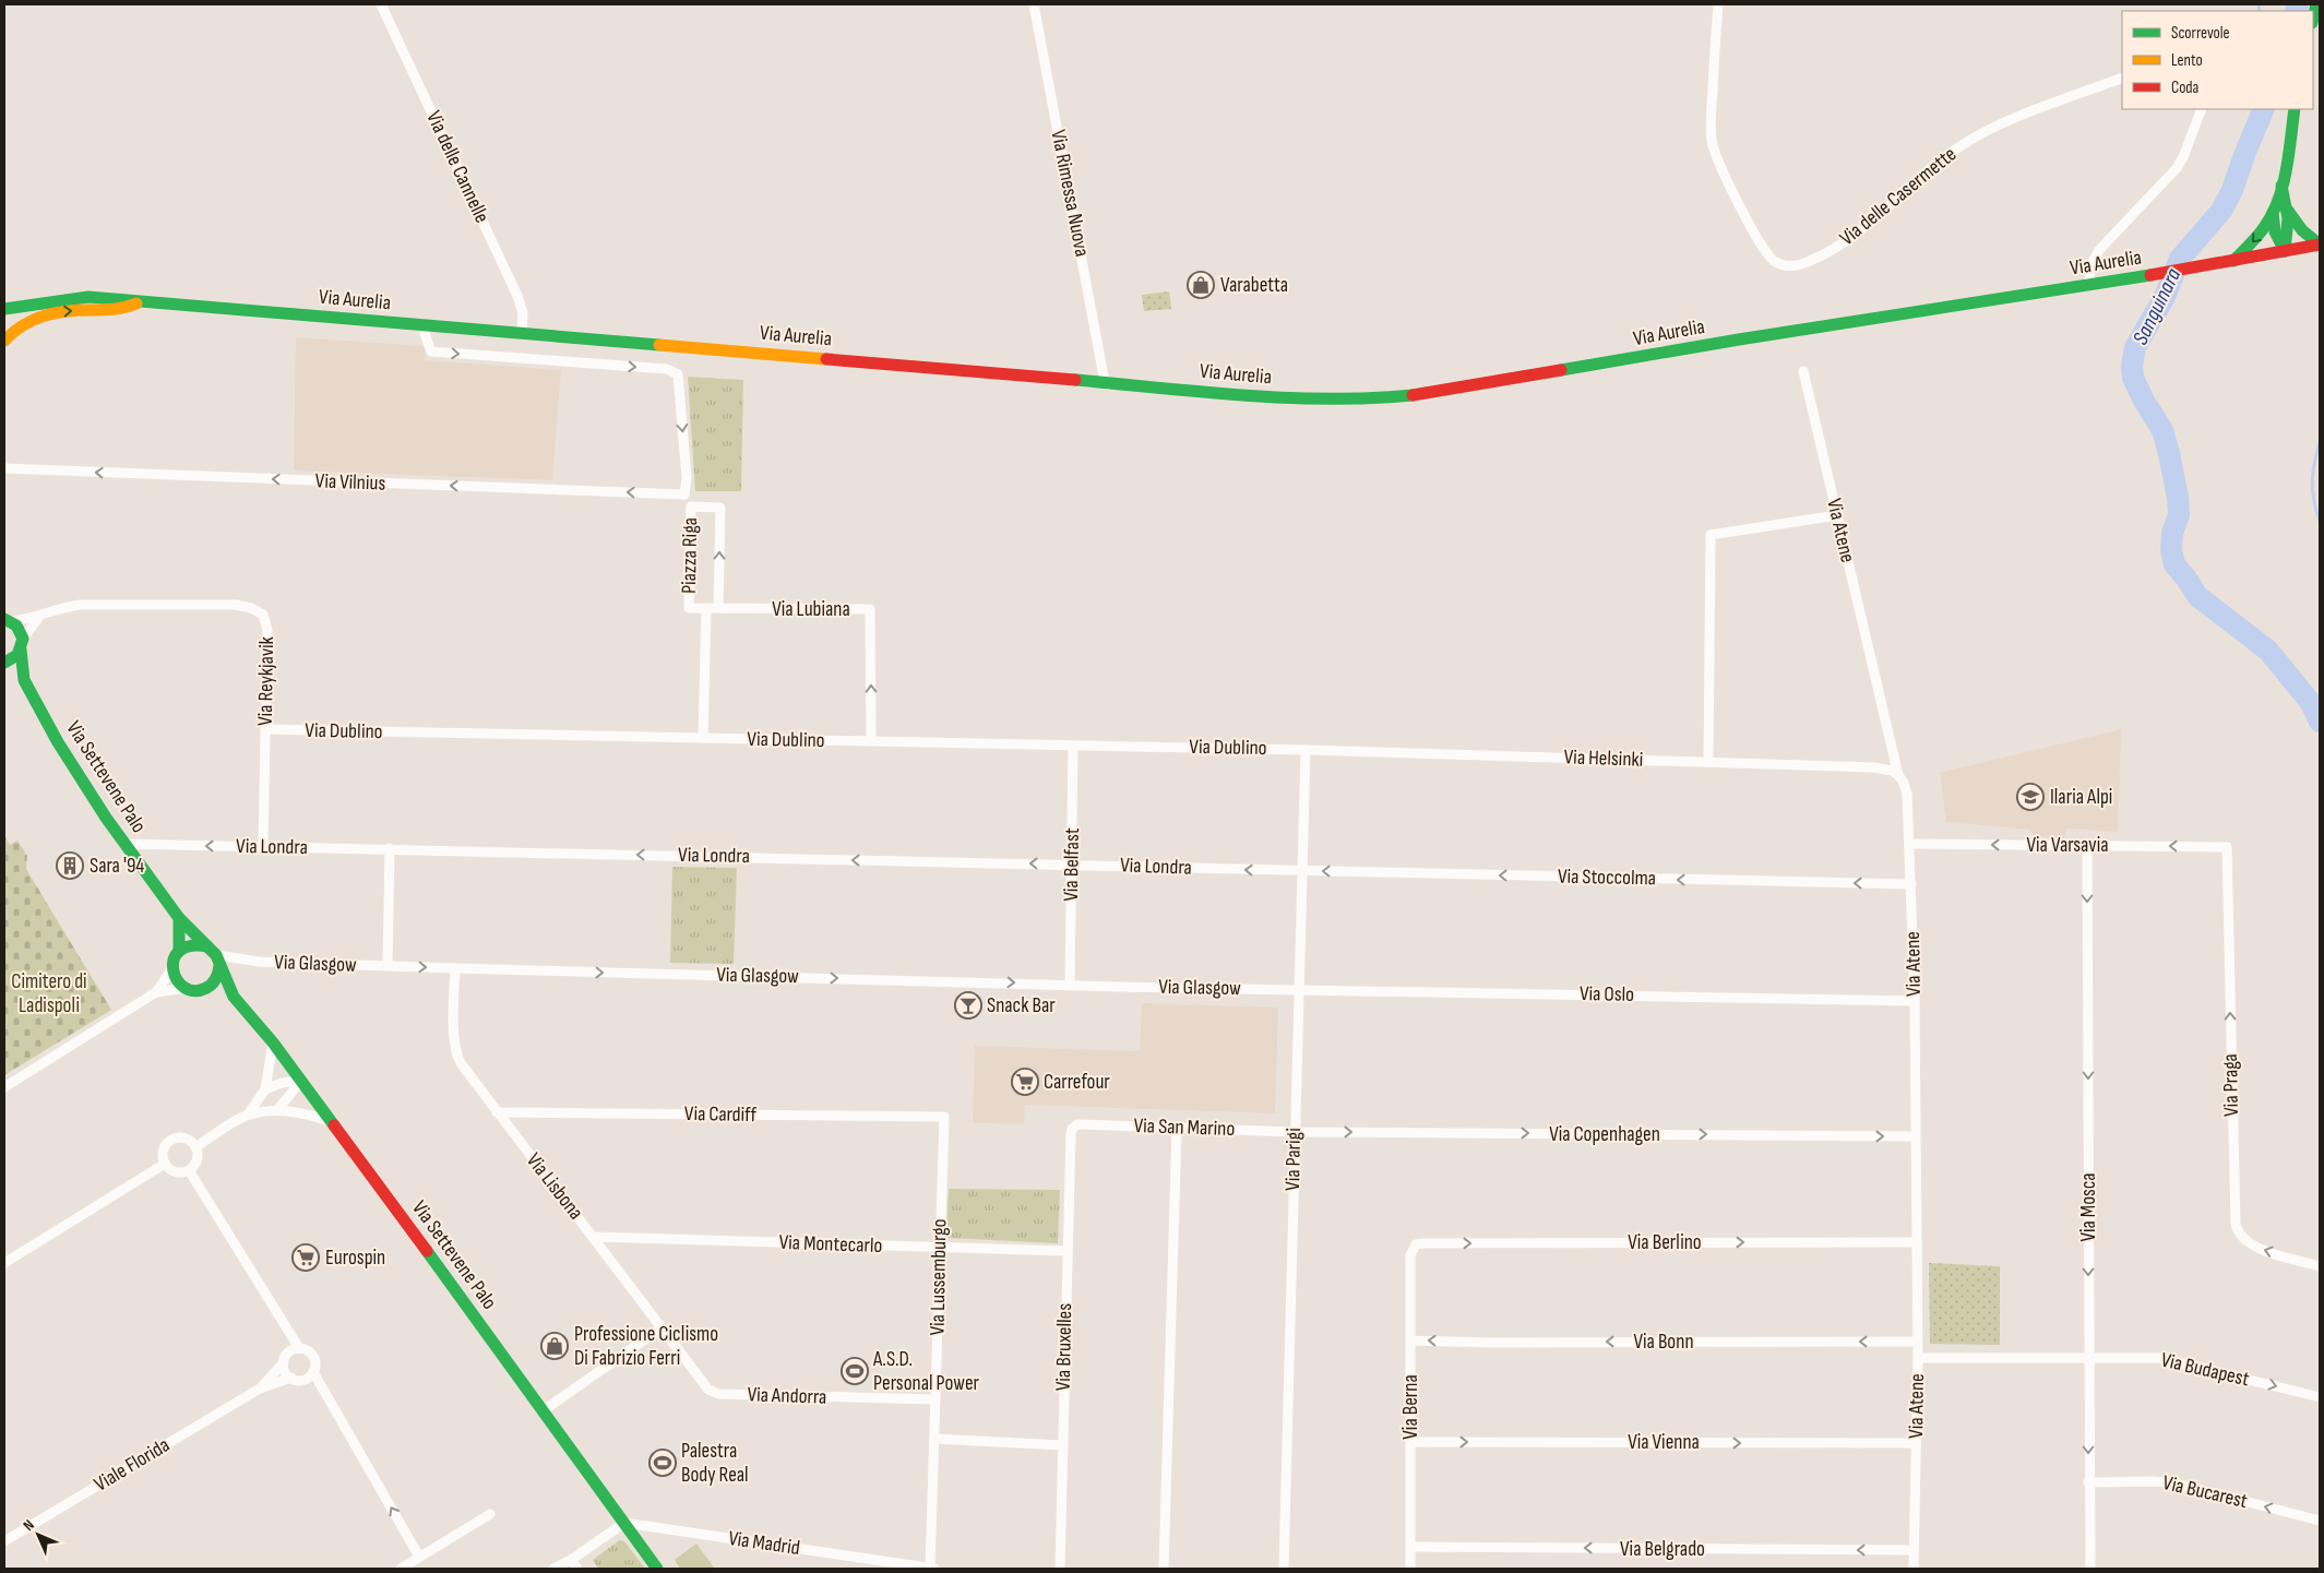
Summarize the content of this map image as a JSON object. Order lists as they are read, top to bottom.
{
  "streets": {
    "main road": ["Via Aurelia", "Via Settevene Palo"],
    "street": [
      "Via delle Cannelle",
      "Via Rimessa Nuova",
      "Via delle Casermette",
      "Via Vilnius",
      "Via Atene",
      "Piazza Riga",
      "Via Lubiana",
      "Via Reykjavik",
      "Via Dublino",
      "Via Helsinki",
      "Via Varsavia",
      "Via Londra",
      "Via Belfast",
      "Via Stoccolma",
      "Via Glasgow",
      "Via Oslo",
      "Via Praga",
      "Via Cardiff",
      "Via San Marino",
      "Via Copenhagen",
      "Via Parigi",
      "Via Lisbona",
      "Via Mosca",
      "Via Berlino",
      "Via Montecarlo",
      "Via Lussemburgo",
      "Via Bonn",
      "Via Bruxelles",
      "Via Budapest",
      "Via Andorra",
      "Via Berna",
      "Via Vienna",
      "Viale Florida",
      "Via Bucarest",
      "Via Madrid",
      "Via Belgrado"
    ]
  },
  "crossings": [
    ["Via delle Cannelle", "Via Aurelia"],
    ["Via Rimessa Nuova", "Via Aurelia"],
    ["Via Atene", "Via Helsinki"],
    ["Via Atene", "Via Varsavia"],
    ["Via Atene", "Via Stoccolma"],
    ["Via Atene", "Via Oslo"],
    ["Via Atene", "Via Copenhagen"],
    ["Via Atene", "Via Berlino"],
    ["Via Atene", "Via Bonn"],
    ["Via Atene", "Via Budapest"],
    ["Via Atene", "Via Vienna"],
    ["Via Atene", "Via Belgrado"],
    ["Piazza Riga", "Via Lubiana"],
    ["Via Lubiana", "Via Dublino"],
    ["Via Reykjavik", "Via Dublino"],
    ["Via Reykjavik", "Via Settevene Palo"],
    ["Via Reykjavik", "Via Londra"],
    ["Via Dublino", "Via Helsinki"],
    ["Via Dublino", "Via Belfast"],
    ["Via Dublino", "Via Parigi"],
    ["Via Helsinki", "Via Parigi"],
    ["Via Settevene Palo", "Via Londra"],
    ["Via Settevene Palo", "Via Glasgow"],
    ["Via Settevene Palo", "Via Madrid"],
    ["Via Varsavia", "Via Praga"],
    ["Via Varsavia", "Via Mosca"],
    ["Via Londra", "Via Belfast"],
    ["Via Londra", "Via Stoccolma"],
    ["Via Londra", "Via Parigi"],
    ["Via Belfast", "Via Glasgow"],
    ["Via Stoccolma", "Via Parigi"],
    ["Via Glasgow", "Via Oslo"],
    ["Via Glasgow", "Via Parigi"],
    ["Via Glasgow", "Via Lisbona"],
    ["Via Oslo", "Via Parigi"],
    ["Via Cardiff", "Via Lisbona"],
    ["Via Cardiff", "Via Lussemburgo"],
    ["Via San Marino", "Via Copenhagen"],
    ["Via San Marino", "Via Parigi"],
    ["Via San Marino", "Via Bruxelles"],
    ["Via Copenhagen", "Via Parigi"],
    ["Via Lisbona", "Via Montecarlo"],
    ["Via Lisbona", "Via Andorra"],
    ["Via Mosca", "Via Budapest"],
    ["Via Mosca", "Via Bucarest"],
    ["Via Berlino", "Via Berna"],
    ["Via Montecarlo", "Via Lussemburgo"],
    ["Via Montecarlo", "Via Bruxelles"],
    ["Via Lussemburgo", "Via Andorra"],
    ["Via Lussemburgo", "Via Madrid"],
    ["Via Bonn", "Via Berna"],
    ["Via Berna", "Via Vienna"],
    ["Via Berna", "Via Belgrado"]
  ],
  "one_way": [
    "Via Vilnius",
    "Piazza Riga",
    "Via Varsavia",
    "Via Londra",
    "Via Stoccolma",
    "Via Glasgow",
    "Via Praga",
    "Via Copenhagen",
    "Via Mosca",
    "Via Berlino",
    "Via Bonn",
    "Via Budapest",
    "Via Vienna",
    "Via Bucarest",
    "Via Belgrado"
  ],
  "water": ["Sanguinara"],
  "parks": ["Cimitero di Ladispoli"],
  "places": {
    "shop": ["Varabetta", "Professione Ciclismo Di Fabrizio Ferri"],
    "school or university": ["Ilaria Alpi"],
    "building": ["Sara '94"],
    "bar": ["Snack Bar"],
    "supermarket": ["Carrefour", "Eurospin"],
    "sports": ["A.S.D. Personal Power", "Palestra Body Real"]
  },
  "legend": ["Scorrevole", "Lento", "Coda"],
  "north": "top left"
}
